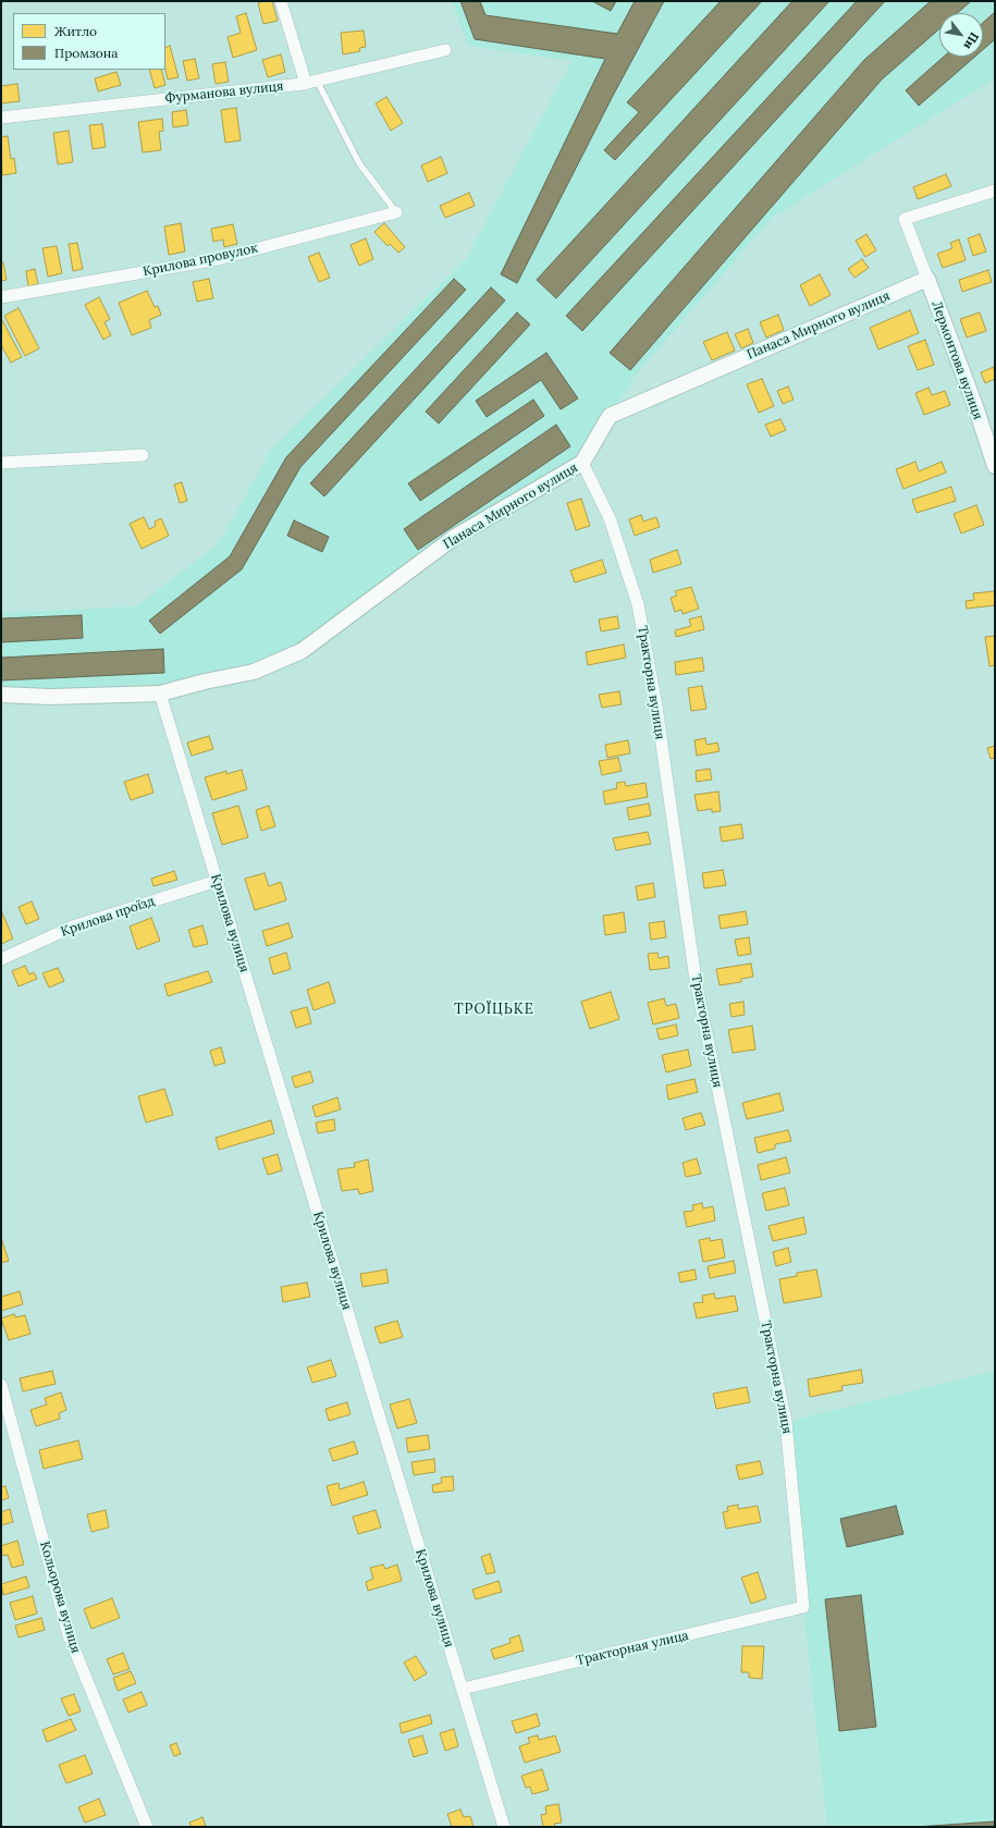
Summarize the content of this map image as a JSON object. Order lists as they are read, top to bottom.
{
  "streets": {
    "street": [
      "Фурманова вулиця",
      "Крилова провулок",
      "Панаса Мирного вулиця",
      "Лермонтова вулиця",
      "Тракторна вулиця",
      "Крилова проїзд",
      "Крилова вулиця",
      "Кольорова вулиця",
      "Тракторная улица"
    ]
  },
  "crossings": [
    ["Панаса Мирного вулиця", "Лермонтова вулиця"],
    ["Панаса Мирного вулиця", "Тракторна вулиця"],
    ["Панаса Мирного вулиця", "Крилова вулиця"],
    ["Тракторна вулиця", "Тракторная улица"],
    ["Крилова проїзд", "Крилова вулиця"],
    ["Крилова вулиця", "Тракторная улица"]
  ],
  "districts": ["ТРОЇЦЬКЕ"],
  "legend": ["Житло", "Промзона"],
  "north": "bottom right"
}
